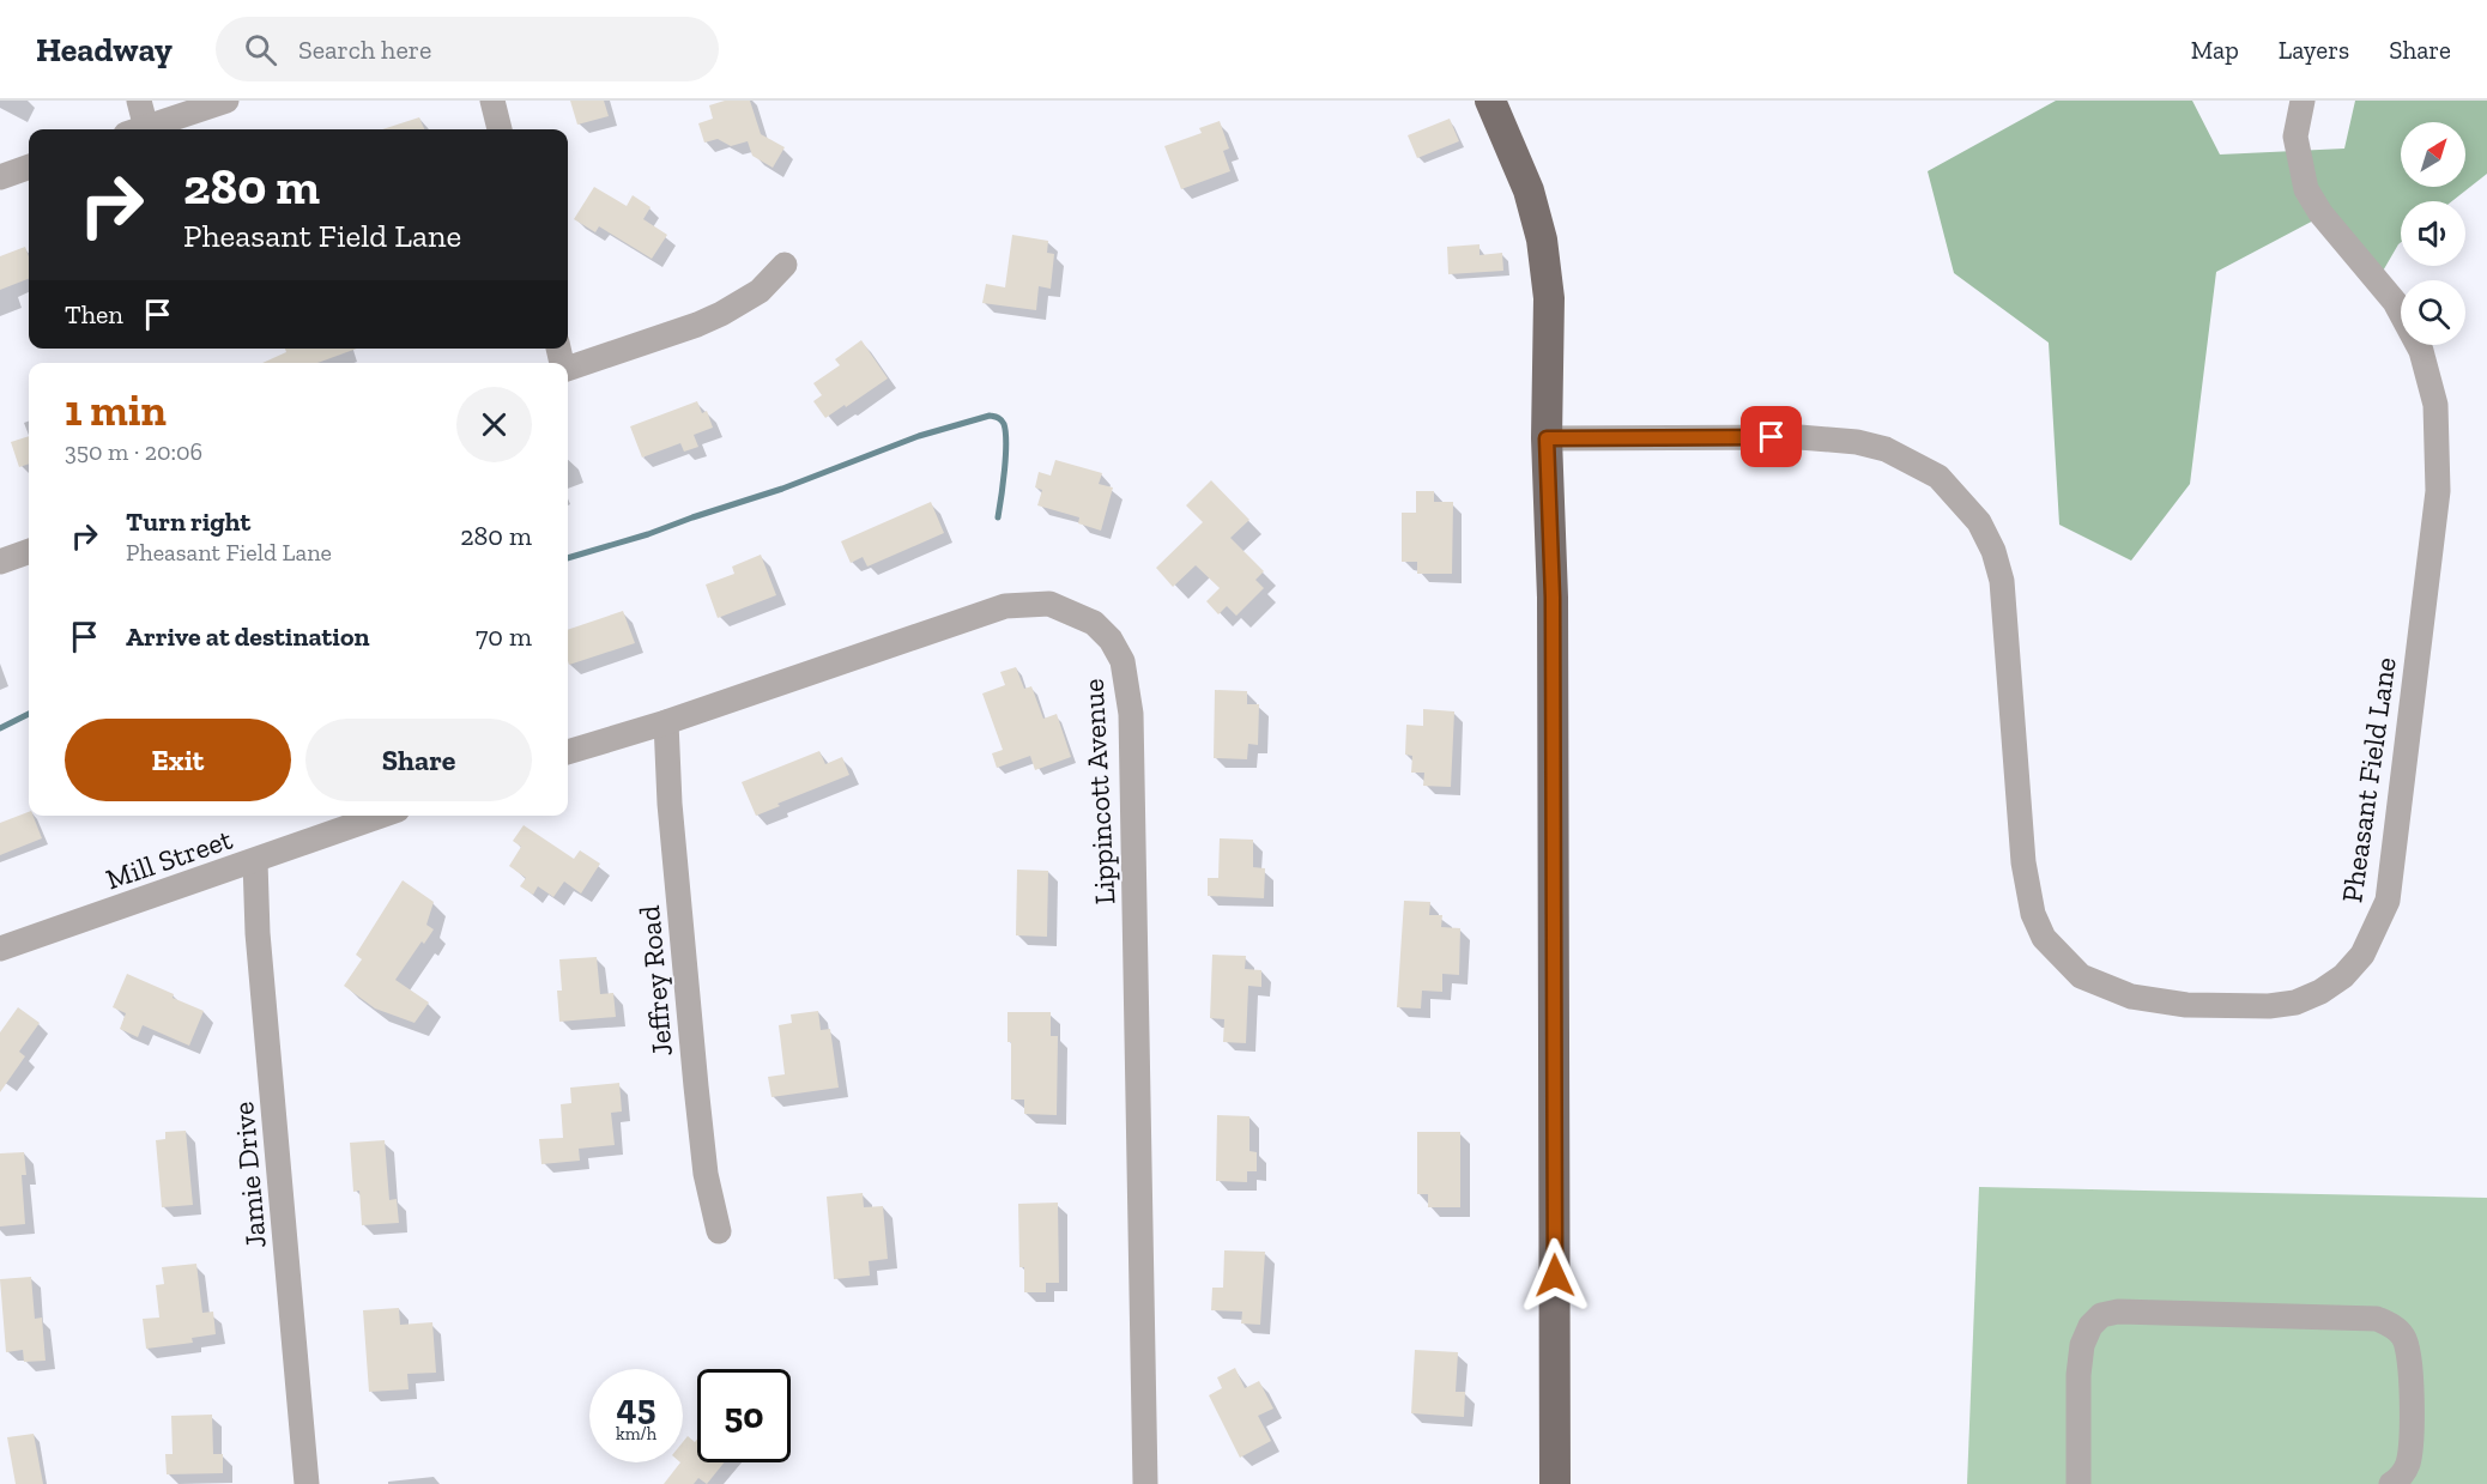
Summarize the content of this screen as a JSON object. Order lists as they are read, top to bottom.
{
  "streets": {
    "street": [
      "Pheasant Field Lane",
      "Lippincott Avenue",
      "Mill Street",
      "Jeffrey Road",
      "Jamie Drive"
    ]
  },
  "crossings": [
    ["Lippincott Avenue", "Jeffrey Road"],
    ["Mill Street", "Jamie Drive"]
  ],
  "north": "top right",
  "page": {
    "header": "Headway",
    "search": "Search here",
    "nav": ["Map", "Layers", "Share"],
    "turn": ["280 m", "Pheasant Field Lane"],
    "then": "Then",
    "heading": ["1 min", "350 m · 20:06"],
    "list": [
      {
        "name": "Turn right",
        "note": "Pheasant Field Lane",
        "value": "280 m"
      },
      {
        "name": "Arrive at destination",
        "value": "70 m"
      }
    ],
    "buttons": ["Exit", "Share"],
    "speed": "45 km/h",
    "limit": "50"
  }
}
